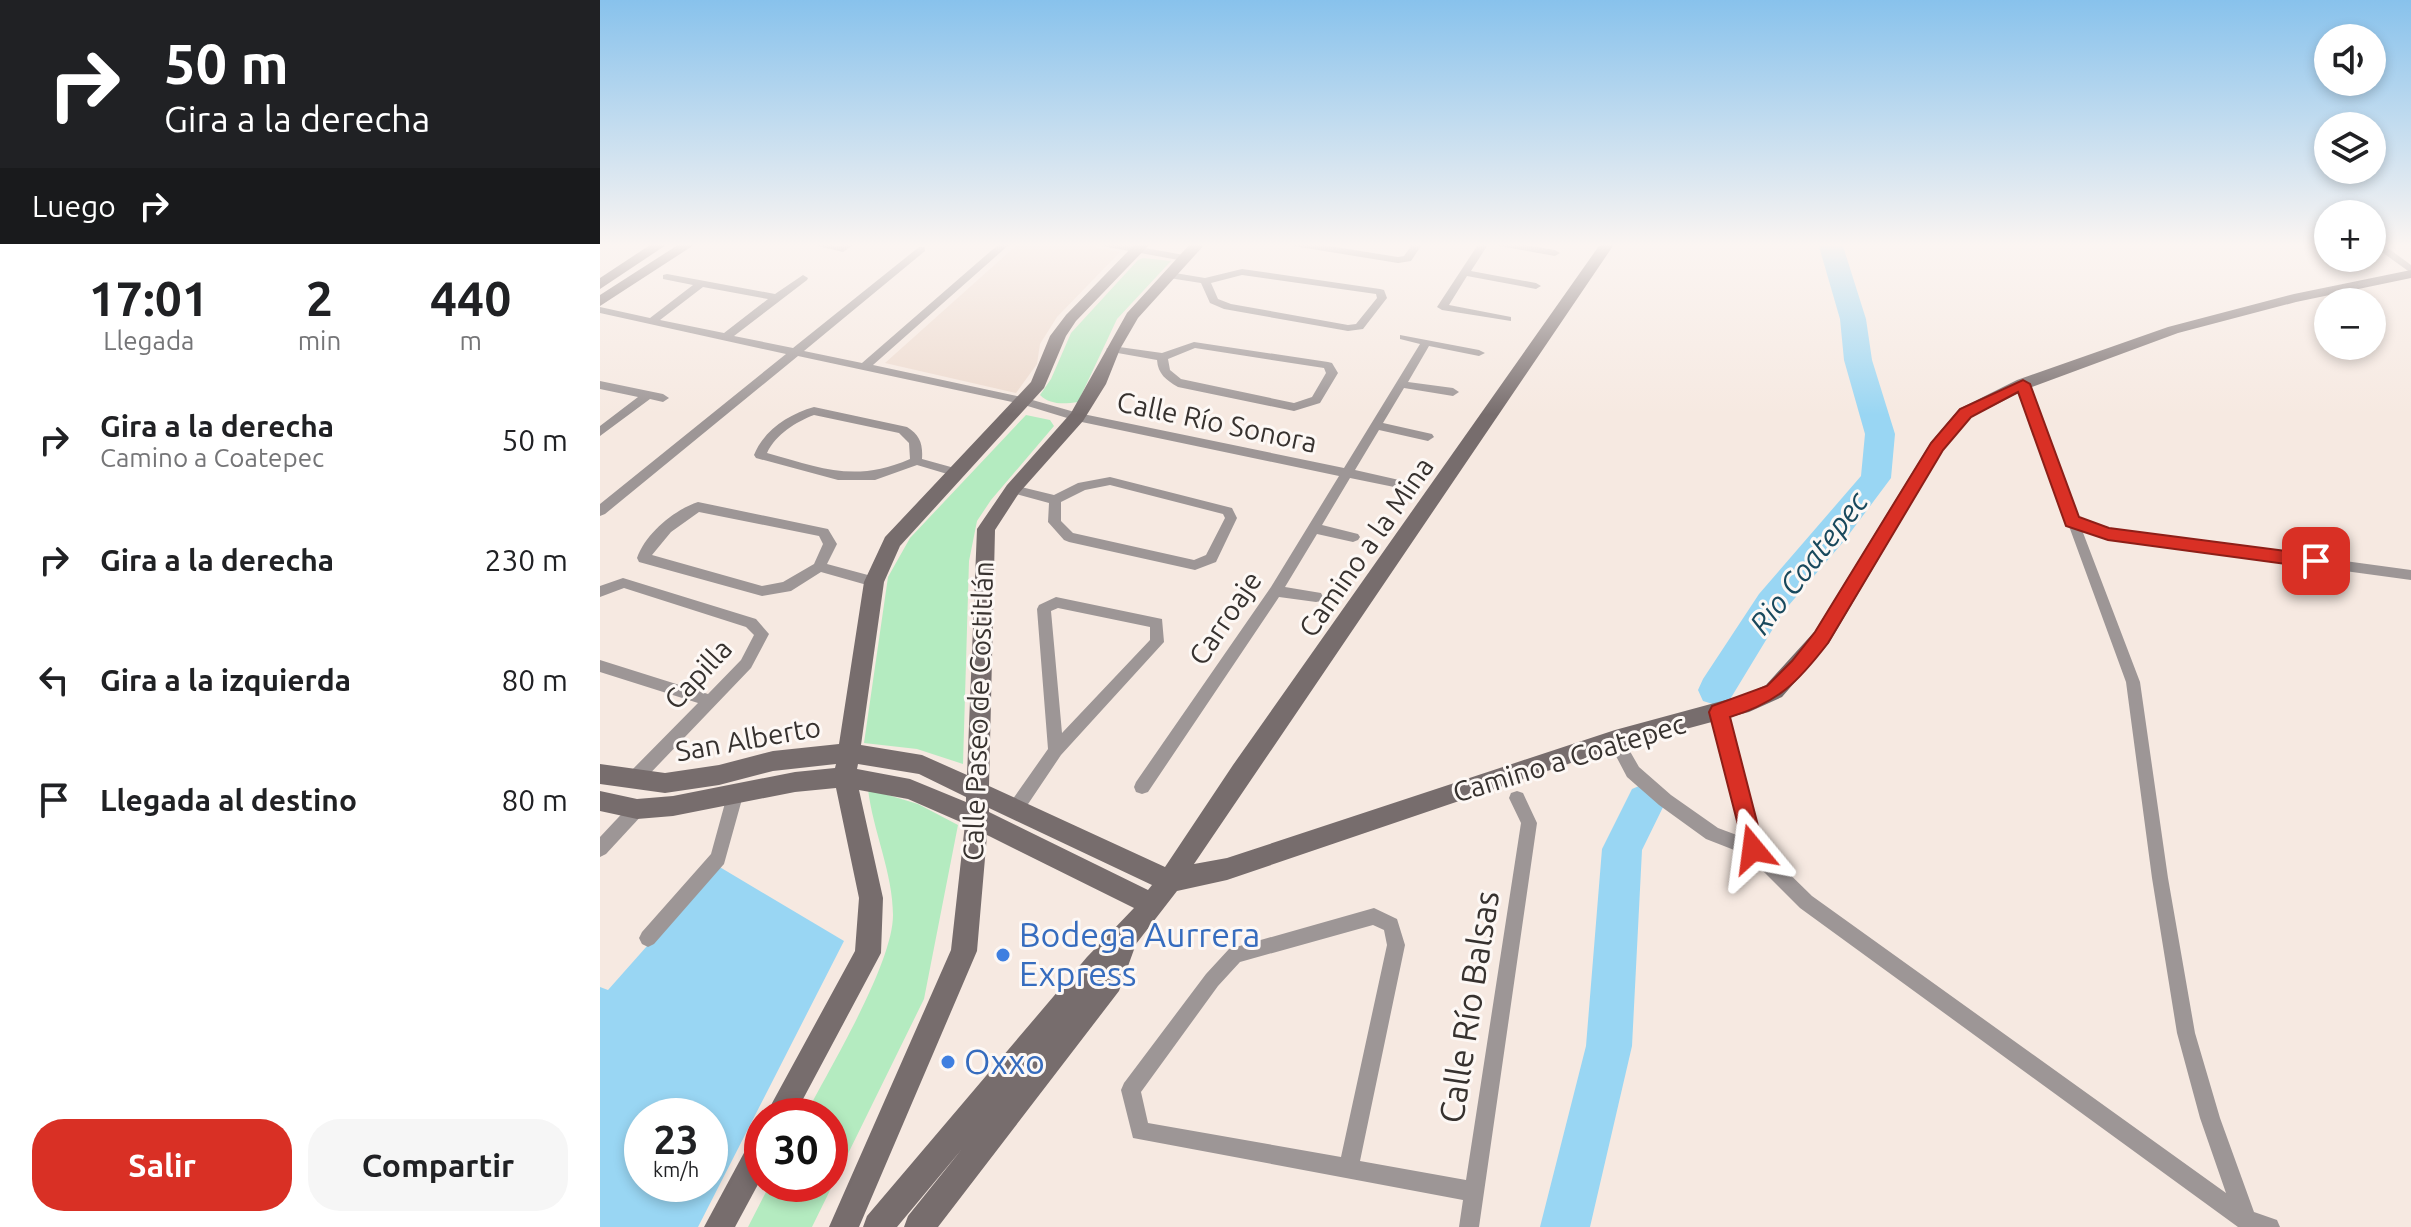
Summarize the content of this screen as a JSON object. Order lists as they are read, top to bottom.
{
  "streets": {
    "street": [
      "Calle Río Sonora",
      "Camino a la Mina",
      "Carroaje",
      "Capilla",
      "Calle Paseo de Costitlán",
      "San Alberto",
      "Camino a Coatepec",
      "Calle Río Balsas"
    ]
  },
  "crossings": [
    ["Calle Río Sonora", "Carroaje"],
    ["Calle Río Sonora", "Calle Paseo de Costitlán"],
    ["Camino a la Mina", "San Alberto"],
    ["Camino a la Mina", "Camino a Coatepec"],
    ["Capilla", "San Alberto"],
    ["Calle Paseo de Costitlán", "San Alberto"],
    ["San Alberto", "Camino a Coatepec"]
  ],
  "water": ["Rio Coatepec"],
  "places": ["Bodega Aurrera Express", "Oxxo"],
  "page": {
    "turn": ["50 m", "Gira a la derecha"],
    "map_buttons": ["+", "−"],
    "then": "Luego",
    "eta": [
      "17:01",
      "Llegada",
      "2",
      "min",
      "440",
      "m"
    ],
    "list": [
      {
        "name": "Gira a la derecha",
        "note": "Camino a Coatepec",
        "value": "50 m"
      },
      {
        "name": "Gira a la derecha",
        "value": "230 m"
      },
      {
        "name": "Gira a la izquierda",
        "value": "80 m"
      },
      {
        "name": "Llegada al destino",
        "value": "80 m"
      }
    ],
    "speed": "23 km/h",
    "limit": "30",
    "buttons": ["Salir", "Compartir"]
  }
}
